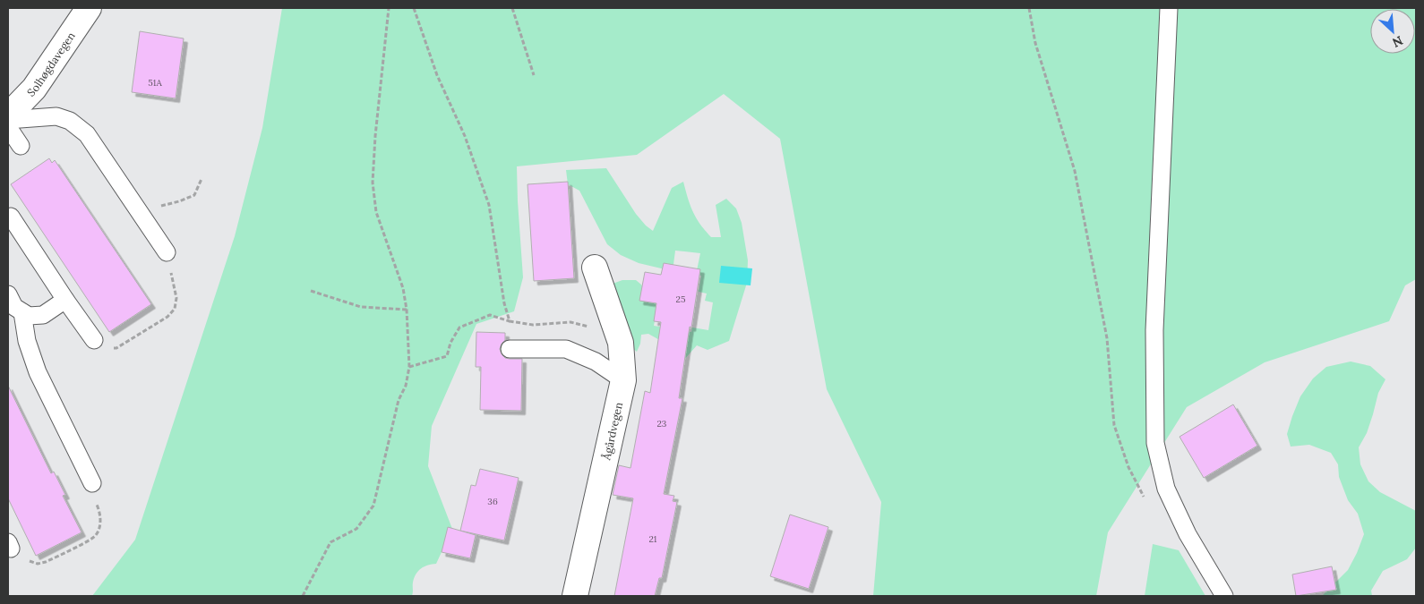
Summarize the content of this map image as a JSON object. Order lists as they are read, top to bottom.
{
  "streets": {
    "street": ["Solhøgdavegen", "Ågårdvegen"]
  },
  "house_numbers": [
    "51A",
    "25",
    "23",
    "36",
    "21"
  ],
  "north": "bottom right"
}
